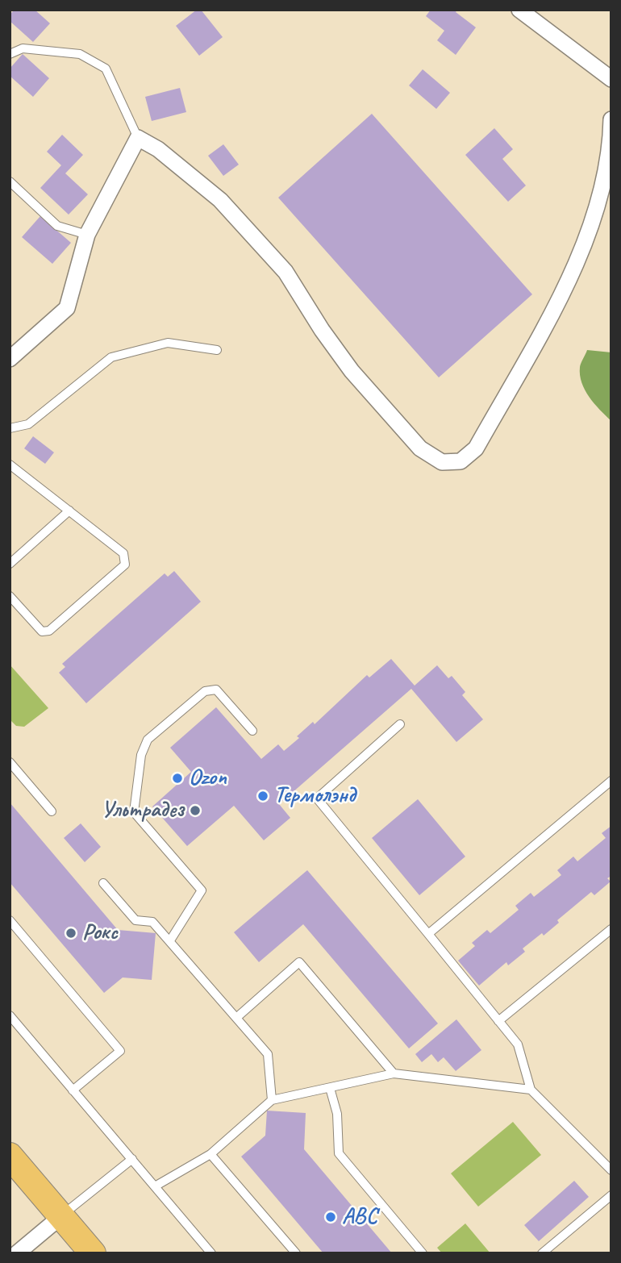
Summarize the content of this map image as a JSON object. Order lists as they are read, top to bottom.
{
  "places": [
    "Ozon",
    "Термолэнд",
    "Ультрадез",
    "Рокс",
    "АВС"
  ]
}
